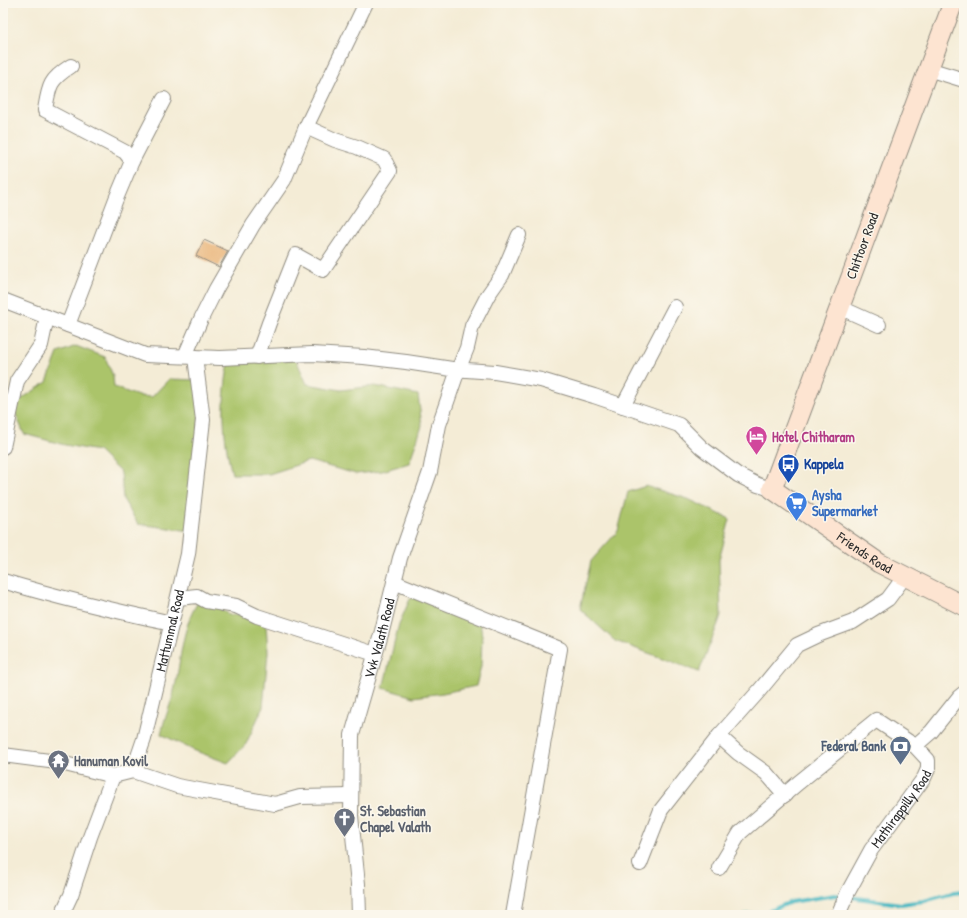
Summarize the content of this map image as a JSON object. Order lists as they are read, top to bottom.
{
  "streets": {
    "main road": ["Chittoor Road", "Friends Road"],
    "street": ["Mattummal Road", "Vvk Valath Road", "Mathirappilly Road"]
  },
  "crossings": [
    ["Chittoor Road", "Friends Road"]
  ],
  "places": {
    "hotel": ["Hotel Chitharam"],
    "bus stop": ["Kappela"],
    "supermarket": ["Aysha Supermarket"],
    "bank": ["Federal Bank"],
    "temple": ["Hanuman Kovil"],
    "church": ["St. Sebastian Chapel Valath"]
  }
}
